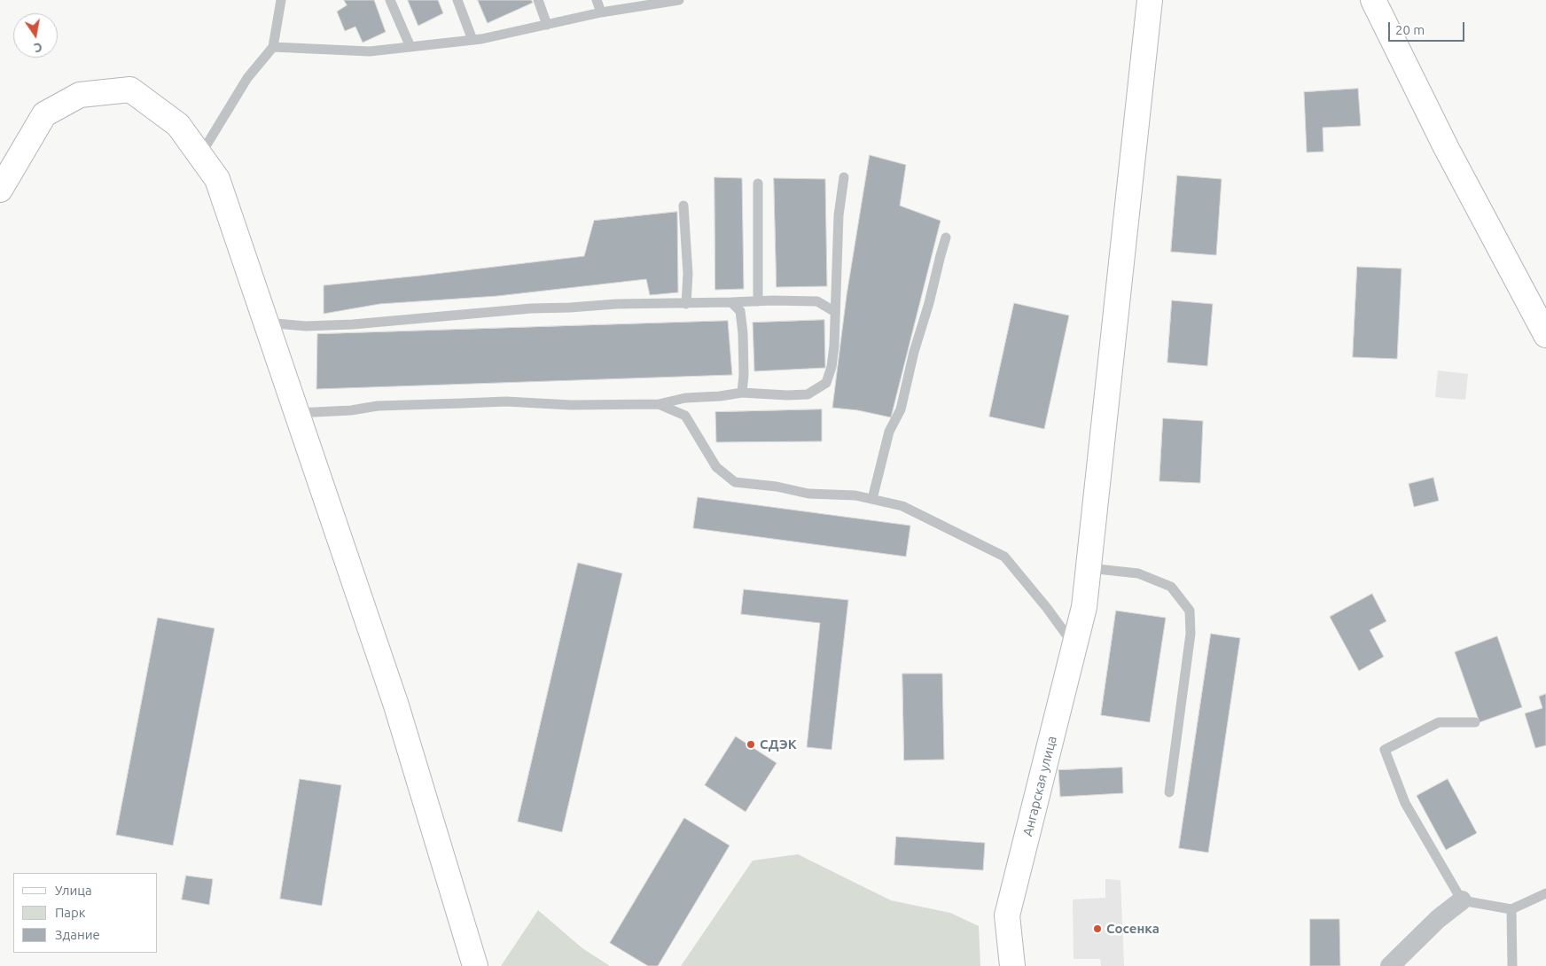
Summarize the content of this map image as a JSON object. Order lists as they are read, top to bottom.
{
  "streets": {
    "street": ["Ангарская улица"]
  },
  "places": ["СДЭК", "Сосенка"],
  "legend": ["Улица", "Парк", "Здание"],
  "scale_bar": "20 m",
  "north": "bottom"
}
